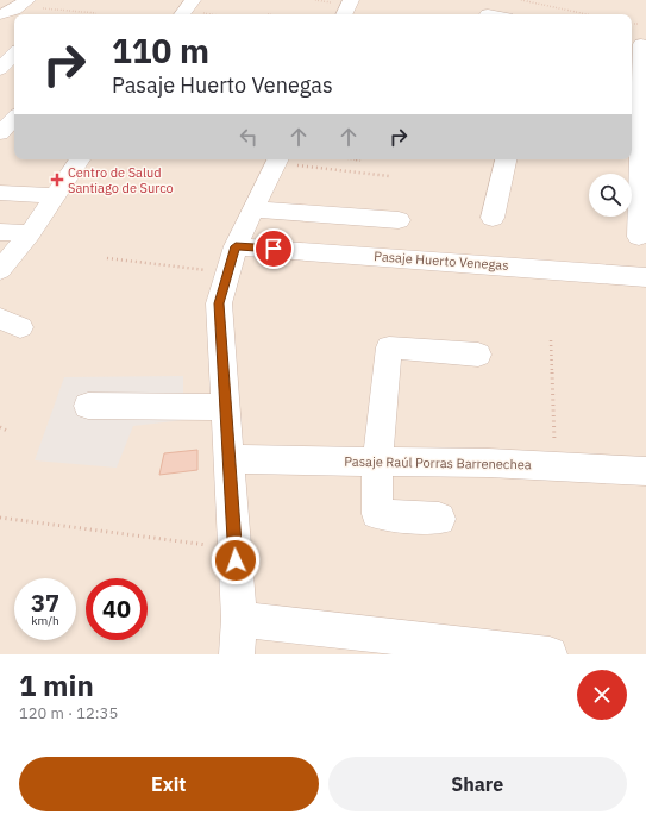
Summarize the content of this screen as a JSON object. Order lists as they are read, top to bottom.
{
  "streets": {
    "street": ["Pasaje Huerto Venegas", "Pasaje Raúl Porras Barrenechea"]
  },
  "places": {
    "health": ["Centro de Salud Santiago de Surco"]
  },
  "page": {
    "turn": ["110 m", "Pasaje Huerto Venegas"],
    "speed": "37 km/h",
    "limit": "40",
    "heading": ["1 min", "120 m · 12:35"],
    "buttons": ["Exit", "Share"]
  }
}
